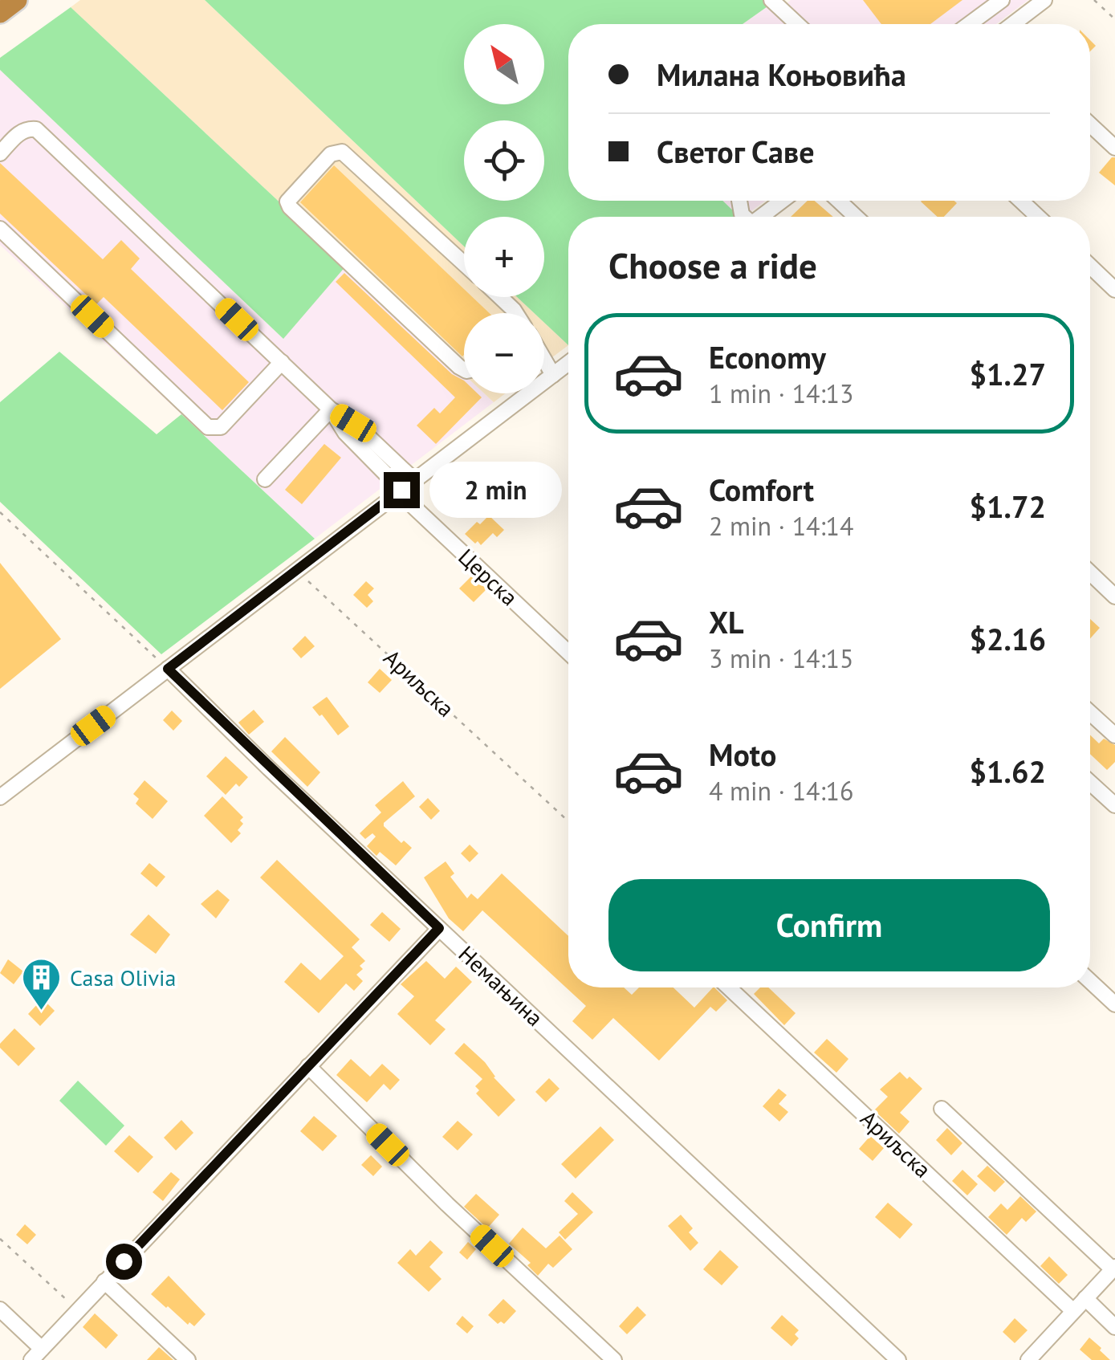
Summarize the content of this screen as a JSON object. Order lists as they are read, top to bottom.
{
  "streets": {
    "street": ["Церска", "Ариљска", "Немањина"]
  },
  "places": {
    "building": ["Casa Olivia"]
  },
  "north": "top left",
  "page": {
    "map_buttons": ["+", "−"],
    "banner": ["Милана Коњовића", "Светог Саве"],
    "heading": "Choose a ride",
    "list": [
      {
        "name": "Economy",
        "note": "1 min · 14:13",
        "value": "$1.27"
      },
      {
        "name": "Comfort",
        "note": "2 min · 14:14",
        "value": "$1.72"
      },
      {
        "name": "XL",
        "note": "3 min · 14:15",
        "value": "$2.16"
      },
      {
        "name": "Moto",
        "note": "4 min · 14:16",
        "value": "$1.62"
      }
    ],
    "bubble": "2 min",
    "buttons": "Confirm"
  }
}
